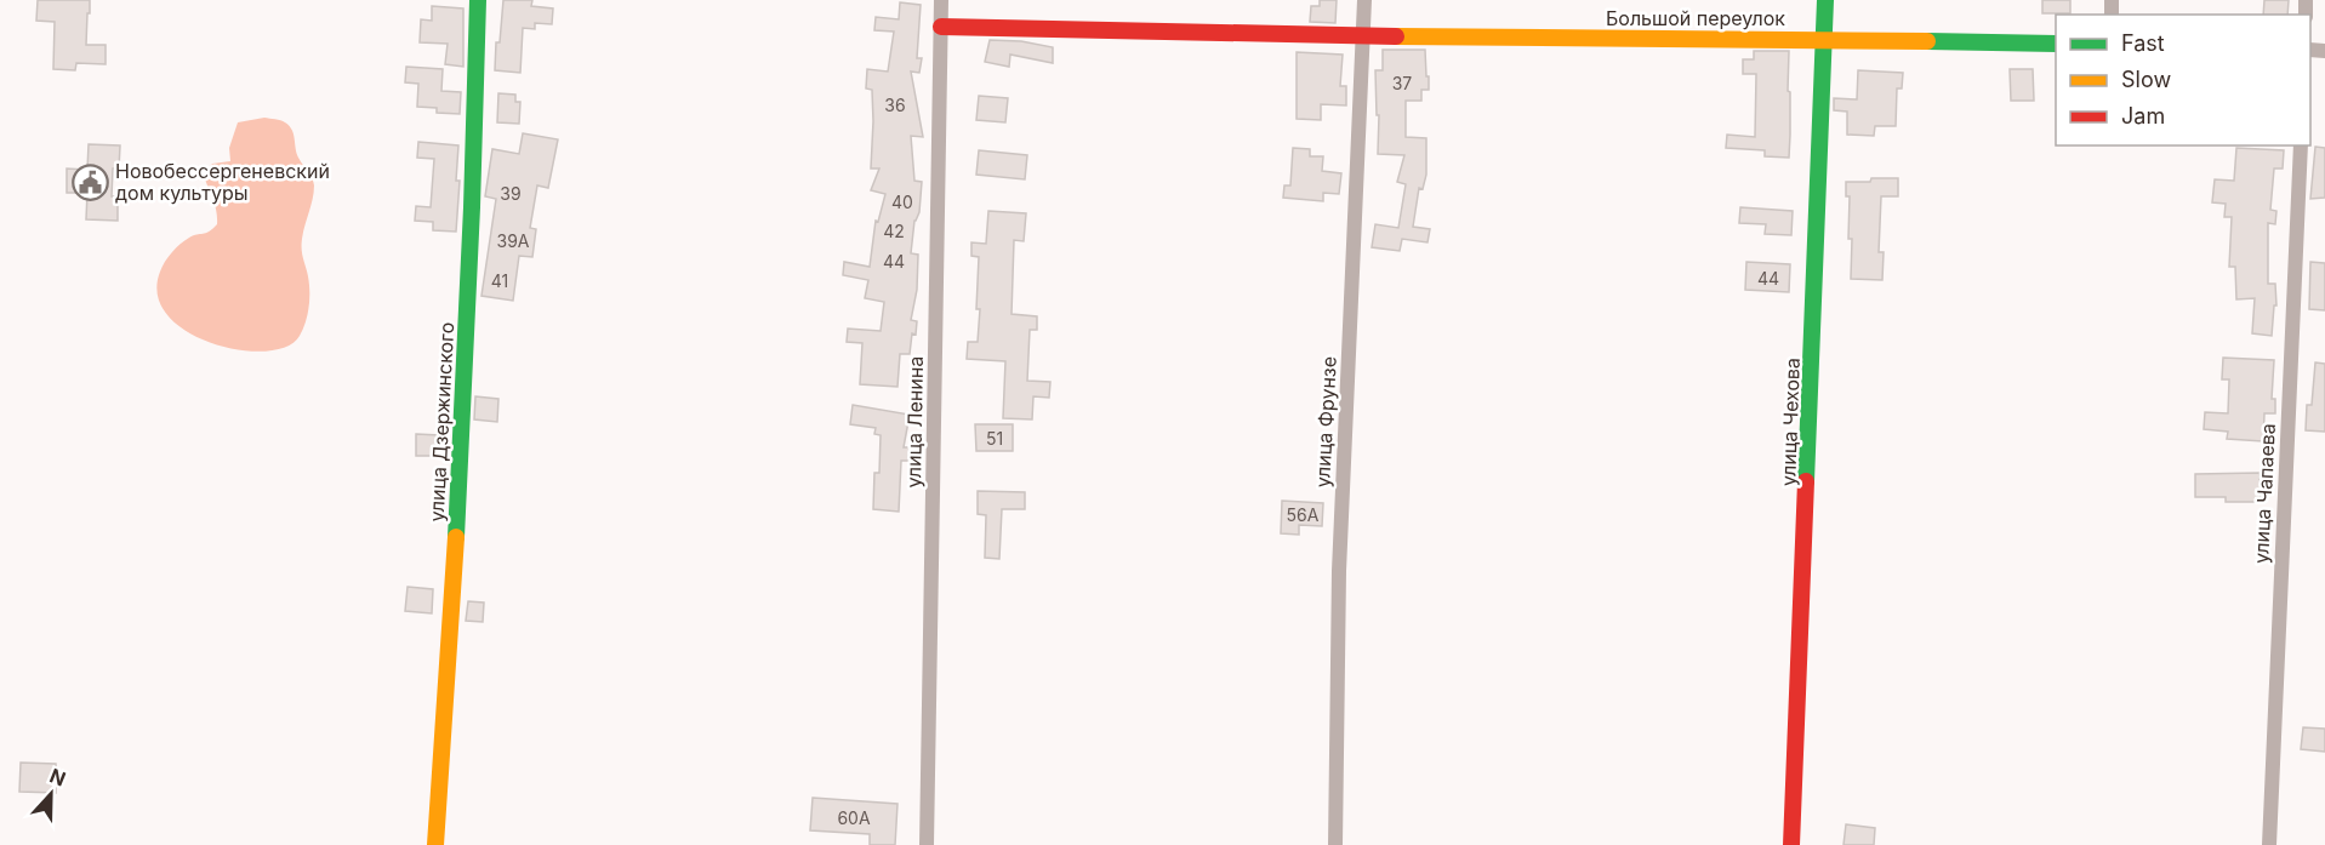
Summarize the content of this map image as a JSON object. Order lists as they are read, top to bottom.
{
  "streets": {
    "street": [
      "Большой переулок",
      "улица Дзержинского",
      "улица Ленина",
      "улица Фрунзе",
      "улица Чехова",
      "улица Чапаева"
    ]
  },
  "crossings": [
    ["Большой переулок", "улица Ленина"],
    ["Большой переулок", "улица Фрунзе"],
    ["Большой переулок", "улица Чехова"]
  ],
  "places": {
    "public building": ["Новобессергеневский дом культуры"]
  },
  "house_numbers": [
    "37",
    "36",
    "39",
    "40",
    "42",
    "39А",
    "44",
    "44",
    "41",
    "51",
    "56А",
    "60А"
  ],
  "legend": ["Fast", "Slow", "Jam"],
  "north": "top"
}
